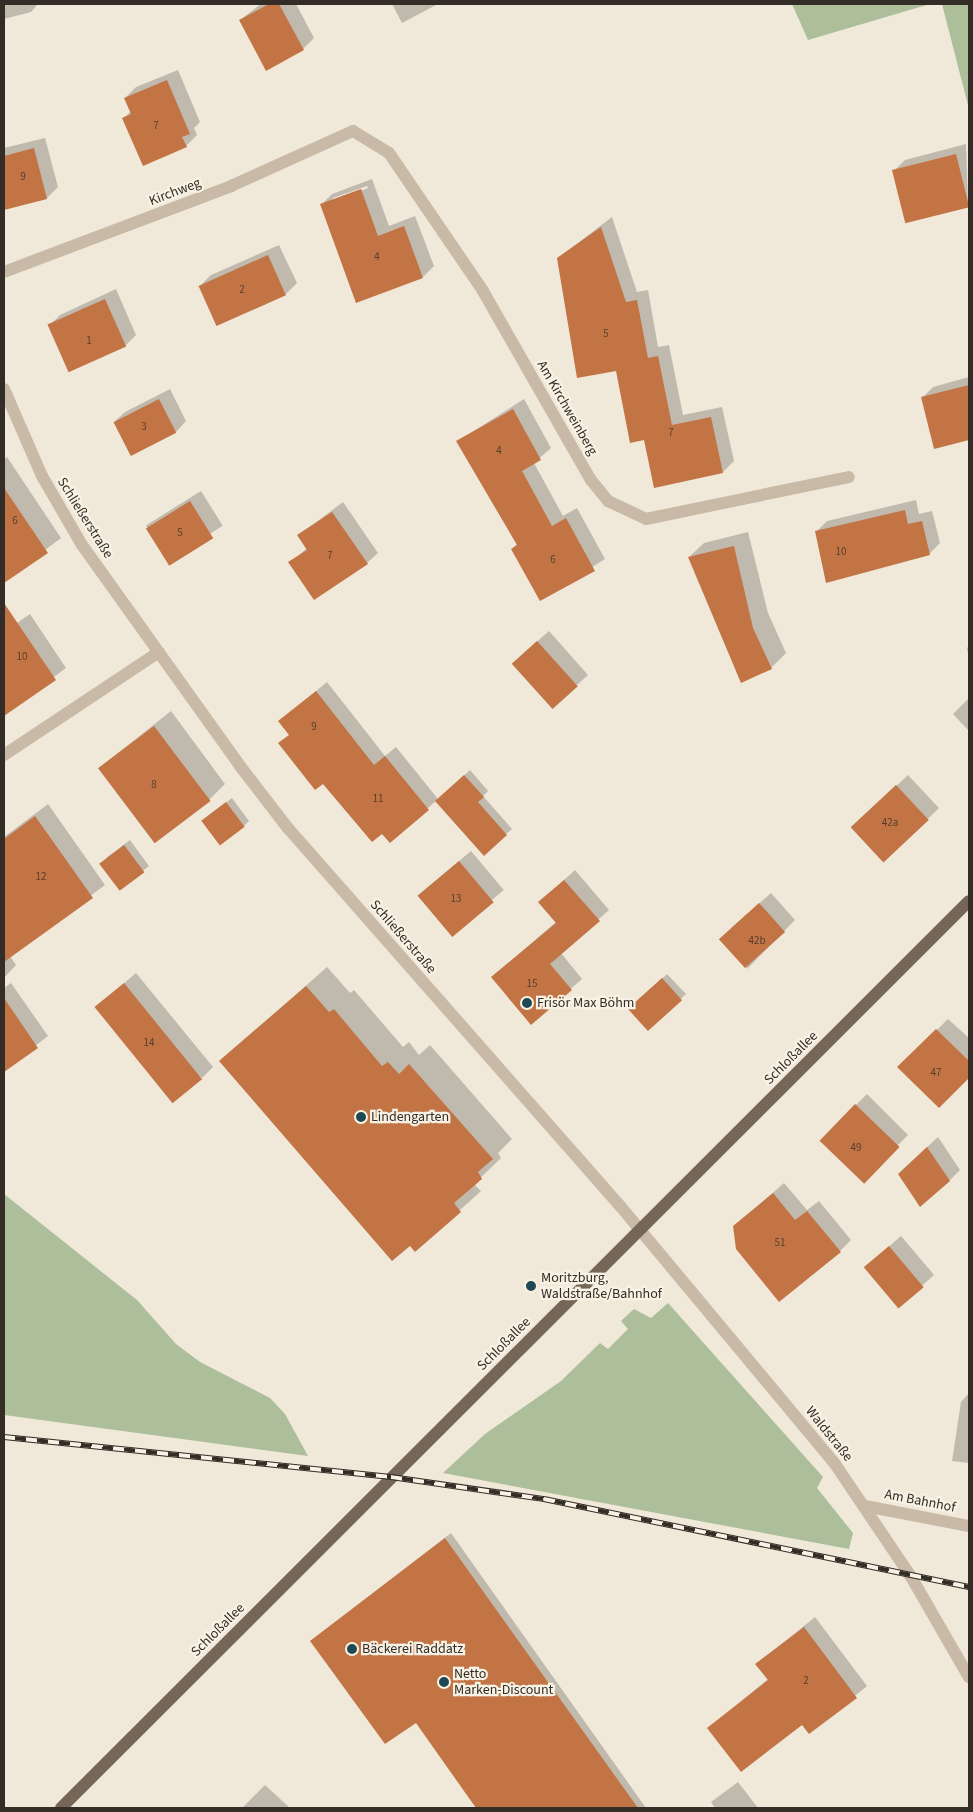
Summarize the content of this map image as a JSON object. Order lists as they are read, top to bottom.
{
  "streets": {
    "main road": ["Schloßallee"],
    "street": [
      "Kirchweg",
      "Am Kirchweinberg",
      "Schließerstraße",
      "Waldstraße",
      "Am Bahnhof"
    ]
  },
  "crossings": [
    ["Kirchweg", "Am Kirchweinberg"],
    ["Schließerstraße", "Schloßallee"],
    ["Schließerstraße", "Waldstraße"],
    ["Schloßallee", "Waldstraße"],
    ["Waldstraße", "Am Bahnhof"]
  ],
  "places": [
    "Frisör Max Böhm",
    "Lindengarten",
    "Moritzburg, Waldstraße/Bahnhof",
    "Bäckerei Raddatz",
    "Netto Marken-Discount"
  ],
  "house_numbers": [
    "7",
    "9",
    "4",
    "2",
    "5",
    "1",
    "3",
    "7",
    "4",
    "6",
    "5",
    "10",
    "7",
    "6",
    "10",
    "9",
    "8",
    "11",
    "42a",
    "12",
    "13",
    "42b",
    "15",
    "14",
    "47",
    "49",
    "51",
    "2"
  ]
}
